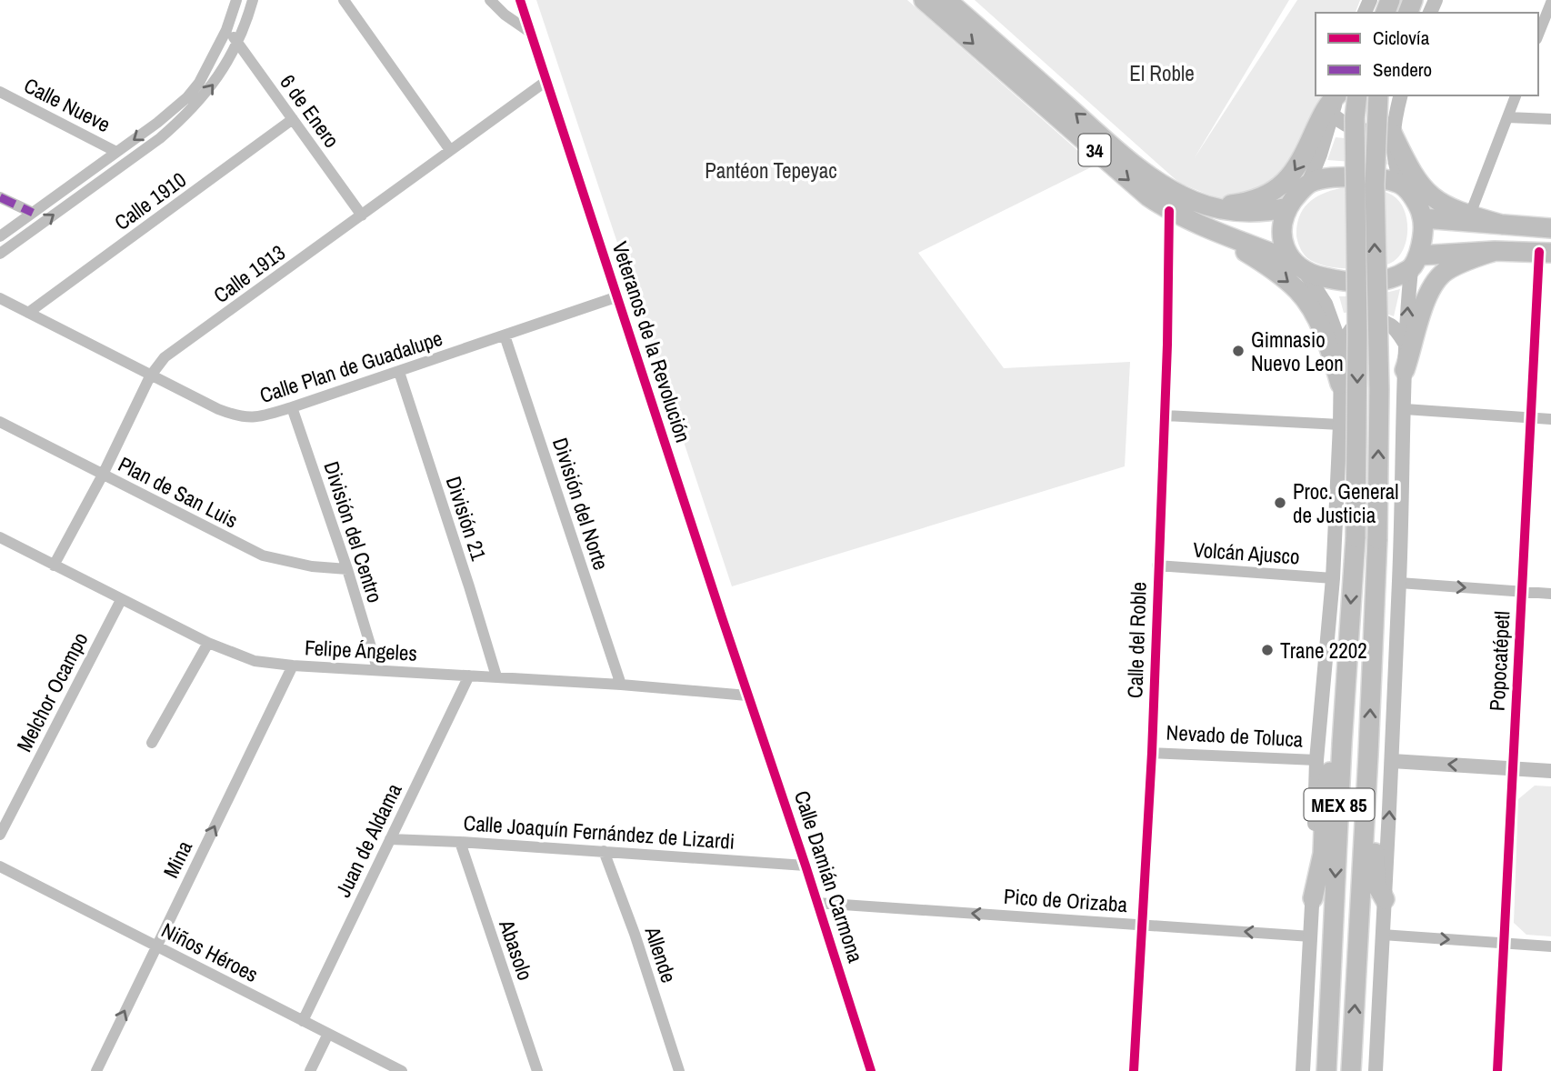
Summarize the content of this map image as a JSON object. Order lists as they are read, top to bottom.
{
  "streets": {
    "main road": ["34", "MEX 85"],
    "street": [
      "Calle Nueve",
      "6 de Enero",
      "Calle 1910",
      "Calle 1913",
      "Veteranos de la Revolución",
      "Calle Plan de Guadalupe",
      "Plan de San Luis",
      "División del Norte",
      "División 21",
      "División del Centro",
      "Volcán Ajusco",
      "Calle del Roble",
      "Felipe Ángeles",
      "Popocatépetl",
      "Melchor Ocampo",
      "Nevado de Toluca",
      "Calle Joaquín Fernández de Lizardi",
      "Juan de Aldama",
      "Mina",
      "Calle Damián Carmona",
      "Pico de Orizaba",
      "Abasolo",
      "Niños Héroes",
      "Allende"
    ]
  },
  "crossings": [
    ["6 de Enero", "Calle 1910"],
    ["6 de Enero", "Calle 1913"],
    ["34", "Calle del Roble"],
    ["34", "Popocatépetl"],
    ["Calle 1910", "Calle Plan de Guadalupe"],
    ["Calle 1913", "Veteranos de la Revolución"],
    ["Calle 1913", "Calle Plan de Guadalupe"],
    ["Calle 1913", "Plan de San Luis"],
    ["Calle 1913", "Felipe Ángeles"],
    ["Veteranos de la Revolución", "Calle Plan de Guadalupe"],
    ["Veteranos de la Revolución", "Felipe Ángeles"],
    ["Veteranos de la Revolución", "Calle Damián Carmona"],
    ["Calle Plan de Guadalupe", "División del Norte"],
    ["Calle Plan de Guadalupe", "División 21"],
    ["Calle Plan de Guadalupe", "División del Centro"],
    ["Plan de San Luis", "División del Centro"],
    ["División del Norte", "Felipe Ángeles"],
    ["División 21", "Felipe Ángeles"],
    ["División del Centro", "Felipe Ángeles"],
    ["Volcán Ajusco", "Calle del Roble"],
    ["Calle del Roble", "Nevado de Toluca"],
    ["Calle del Roble", "Pico de Orizaba"],
    ["Felipe Ángeles", "Melchor Ocampo"],
    ["Felipe Ángeles", "Juan de Aldama"],
    ["Felipe Ángeles", "Mina"],
    ["Felipe Ángeles", "Calle Damián Carmona"],
    ["Calle Joaquín Fernández de Lizardi", "Juan de Aldama"],
    ["Calle Joaquín Fernández de Lizardi", "Calle Damián Carmona"],
    ["Calle Joaquín Fernández de Lizardi", "Abasolo"],
    ["Calle Joaquín Fernández de Lizardi", "Allende"],
    ["Juan de Aldama", "Niños Héroes"],
    ["Mina", "Niños Héroes"],
    ["Calle Damián Carmona", "Pico de Orizaba"]
  ],
  "one_way": ["Mina", "Pico de Orizaba"],
  "parks": ["El Roble", "Pantéon Tepeyac"],
  "places": ["Gimnasio Nuevo Leon", "Proc. General de Justicia", "Trane 2202"],
  "legend": ["Ciclovía", "Sendero"]
}
